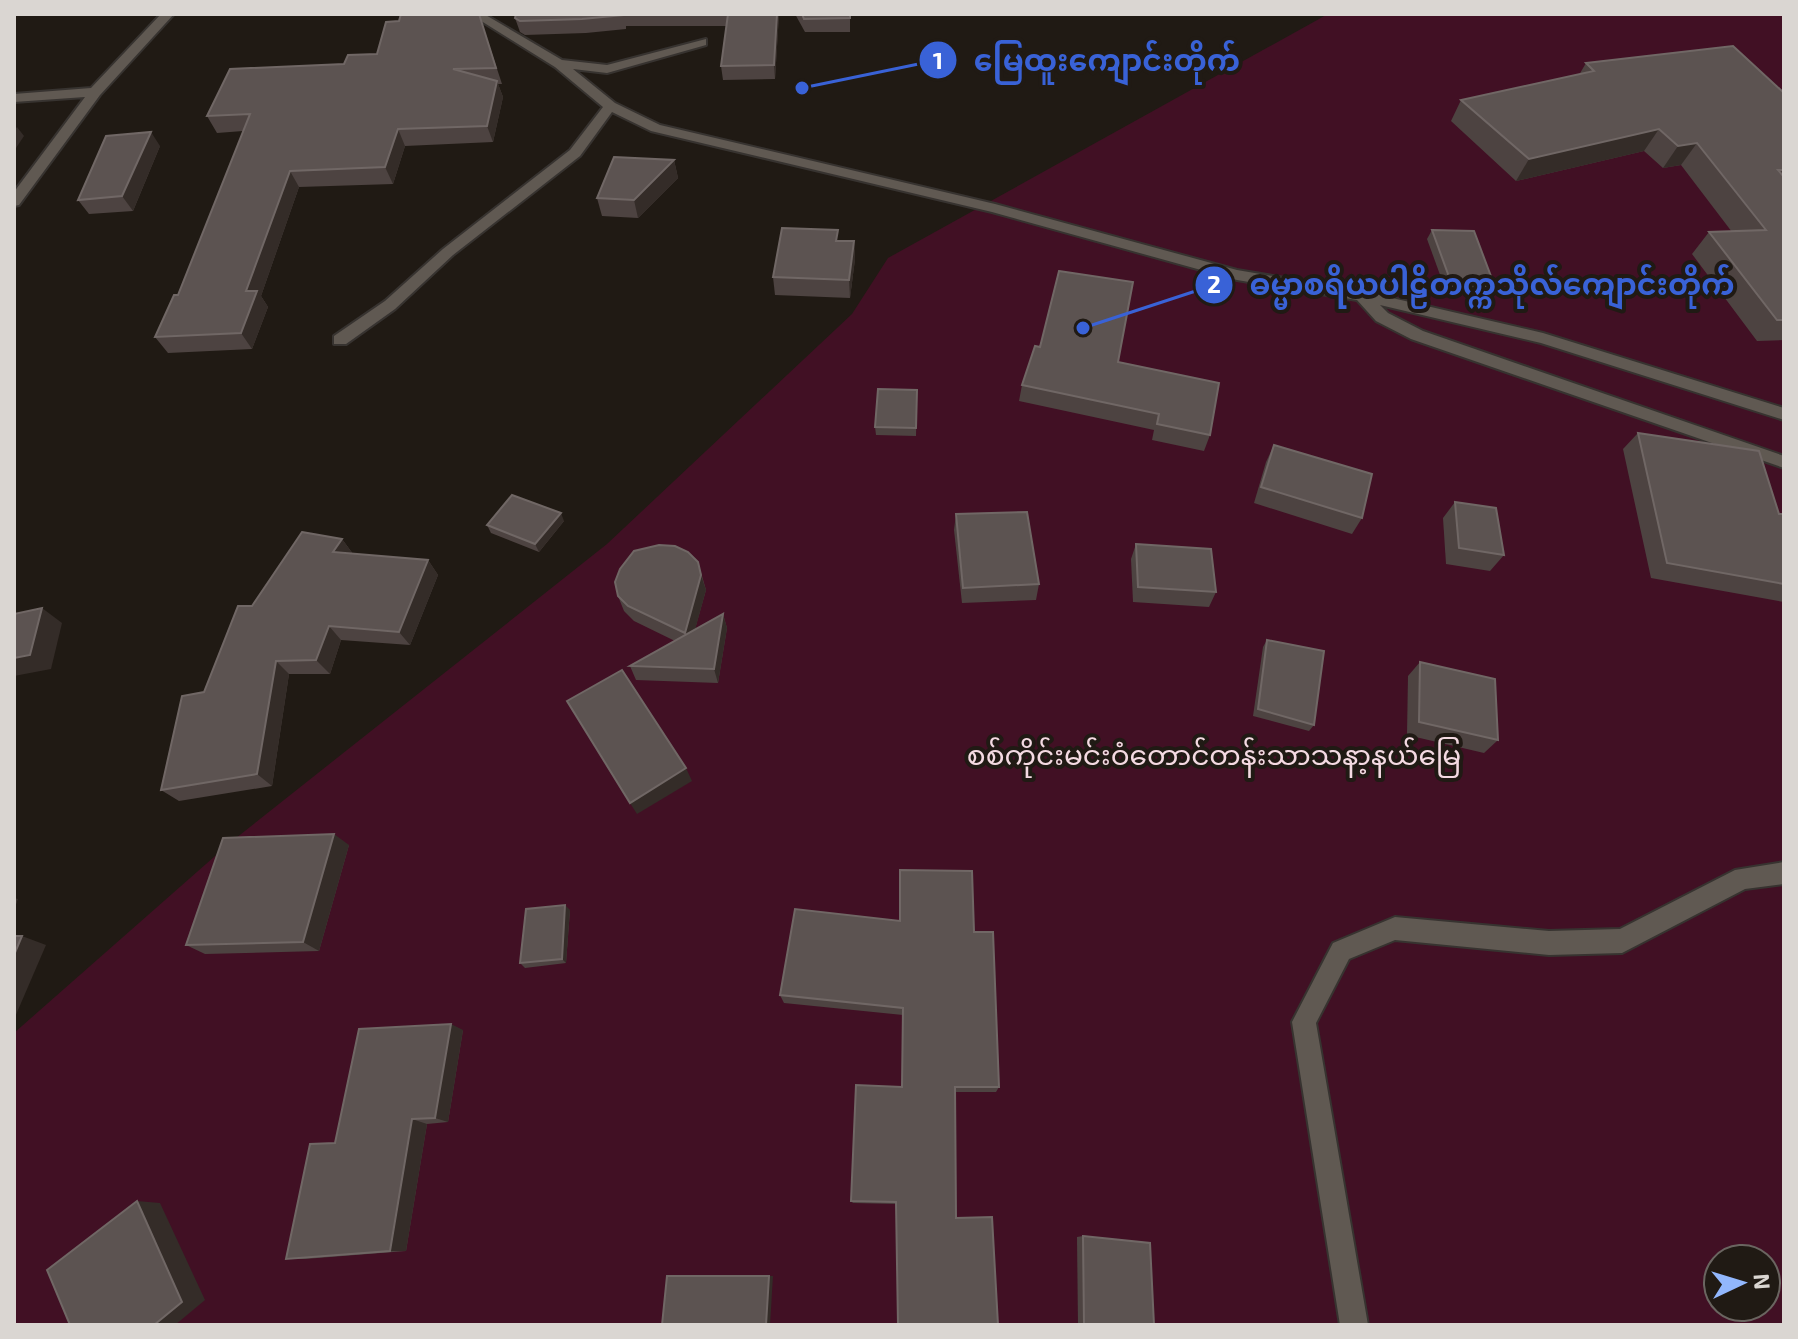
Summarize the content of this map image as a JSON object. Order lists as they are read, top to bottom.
{
  "parks": ["စစ်ကိုင်းမင်းဝံတောင်တန်းသာသနာ့နယ်မြေ"],
  "places": ["မြေထူးကျောင်းတိုက်", "ဓမ္မာစရိယပါဠိတက္ကသိုလ်ကျောင်းတိုက်"],
  "north": "right"
}
